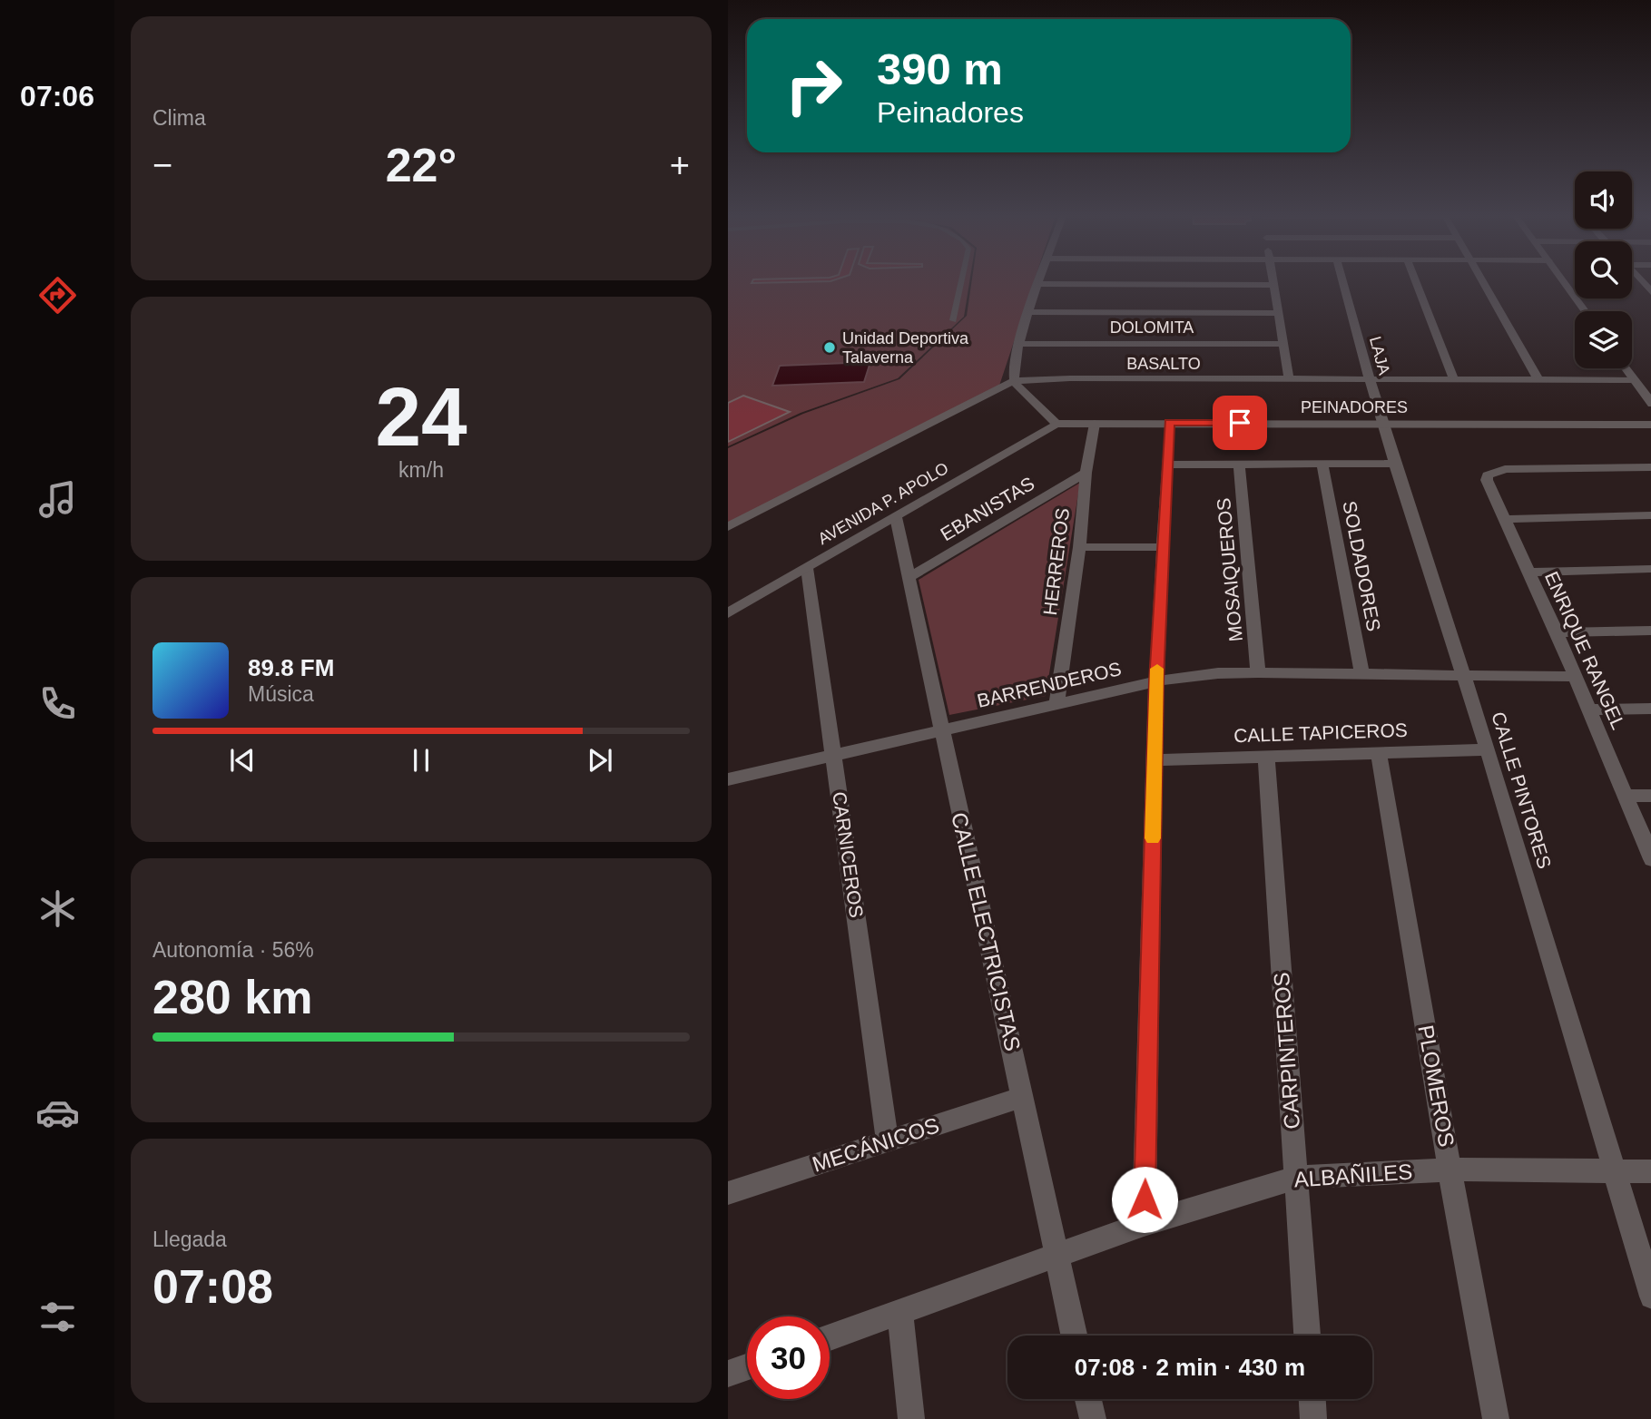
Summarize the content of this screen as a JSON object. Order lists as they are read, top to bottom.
{
  "streets": {
    "street": [
      "DOLOMITA",
      "LAJA",
      "BASALTO",
      "PEINADORES",
      "AVENIDA P. APOLO",
      "EBANISTAS",
      "HERREROS",
      "SOLDADORES",
      "MOSAIQUEROS",
      "ENRIQUE RANGEL",
      "BARRENDEROS",
      "CALLE TAPICEROS",
      "CALLE PINTORES",
      "CARNICEROS",
      "CALLE ELECTRICISTAS",
      "CARPINTEROS",
      "PLOMEROS",
      "MECÁNICOS",
      "ALBAÑILES"
    ]
  },
  "crossings": [
    ["LAJA", "BASALTO"],
    ["LAJA", "PEINADORES"],
    ["LAJA", "CALLE PINTORES"],
    ["PEINADORES", "AVENIDA P. APOLO"],
    ["PEINADORES", "HERREROS"],
    ["PEINADORES", "CALLE PINTORES"],
    ["AVENIDA P. APOLO", "CARNICEROS"],
    ["AVENIDA P. APOLO", "CALLE ELECTRICISTAS"],
    ["EBANISTAS", "HERREROS"],
    ["EBANISTAS", "CALLE ELECTRICISTAS"],
    ["HERREROS", "BARRENDEROS"],
    ["SOLDADORES", "BARRENDEROS"],
    ["MOSAIQUEROS", "BARRENDEROS"],
    ["ENRIQUE RANGEL", "BARRENDEROS"],
    ["BARRENDEROS", "CALLE PINTORES"],
    ["BARRENDEROS", "CARNICEROS"],
    ["BARRENDEROS", "CALLE ELECTRICISTAS"],
    ["CALLE TAPICEROS", "CALLE PINTORES"],
    ["CALLE TAPICEROS", "CARPINTEROS"],
    ["CALLE TAPICEROS", "PLOMEROS"],
    ["CALLE PINTORES", "ALBAÑILES"],
    ["CARNICEROS", "MECÁNICOS"],
    ["CALLE ELECTRICISTAS", "MECÁNICOS"],
    ["CALLE ELECTRICISTAS", "ALBAÑILES"],
    ["CARPINTEROS", "ALBAÑILES"],
    ["PLOMEROS", "ALBAÑILES"]
  ],
  "places": ["Unidad Deportiva Talaverna"],
  "page": {
    "tabs": "07:06",
    "tile": [
      "Clima",
      ["24", "km/h"],
      ["Autonomía · 56%", "280 km"],
      ["Llegada", "07:08"]
    ],
    "turn": ["390 m", "Peinadores"],
    "heat": ["−", "22°", "+"],
    "song": ["89.8 FM", "Música"],
    "limit": "30",
    "trip": "07:08 · 2 min · 430 m"
  }
}
